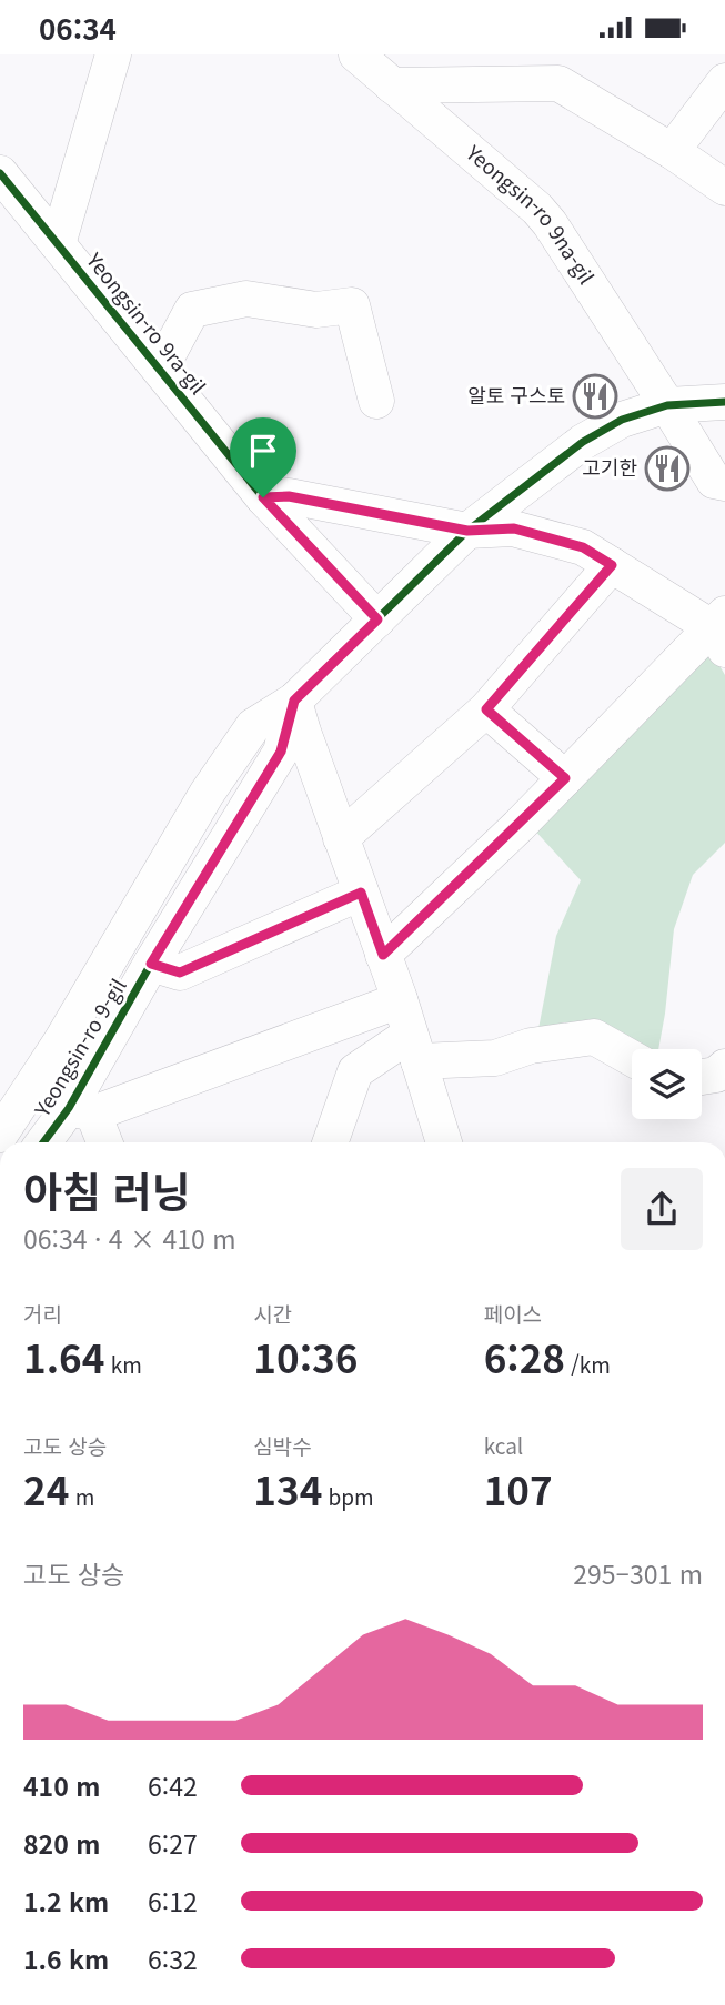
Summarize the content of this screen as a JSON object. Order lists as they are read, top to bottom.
{
  "streets": {
    "street": ["Yeongsin-ro 9na-gil", "Yeongsin-ro 9ra-gil", "Yeongsin-ro 9-gil"]
  },
  "places": {
    "restaurant": ["알토 구스토", "고기한"]
  },
  "page": {
    "status": "06:34",
    "heading": ["아침 러닝", "06:34 · 4 × 410 m"],
    "stats": [
      ["거리", "1.64 km"],
      ["시간", "10:36"],
      ["페이스", "6:28 /km"],
      ["고도 상승", "24 m"],
      ["심박수", "134 bpm"],
      ["kcal", "107"]
    ],
    "chart": ["고도 상승", "295–301 m"],
    "list": [
      {
        "name": "410 m",
        "note": "6:42"
      },
      {
        "name": "820 m",
        "note": "6:27"
      },
      {
        "name": "1.2 km",
        "note": "6:12"
      },
      {
        "name": "1.6 km",
        "note": "6:32"
      }
    ]
  }
}
